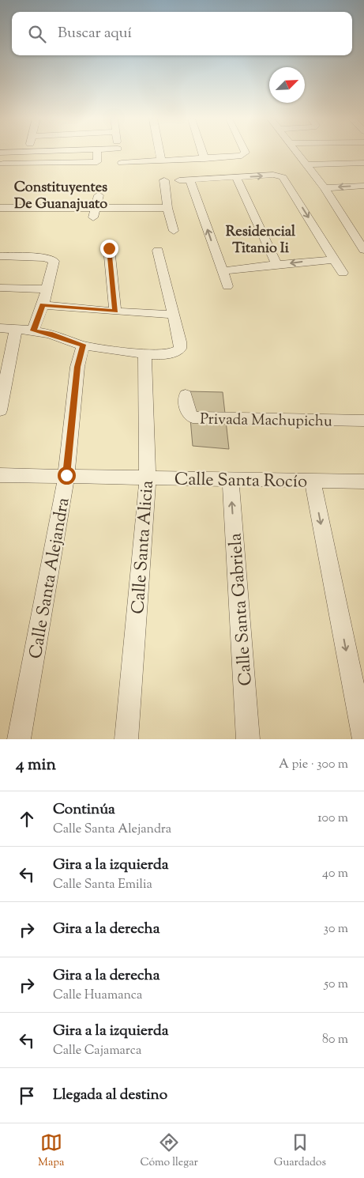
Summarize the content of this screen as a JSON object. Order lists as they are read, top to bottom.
{
  "streets": {
    "street": [
      "Privada Machupichu",
      "Calle Santa Rocío",
      "Calle Santa Alicia",
      "Calle Santa Alejandra",
      "Calle Santa Gabriela"
    ]
  },
  "crossings": [
    ["Calle Santa Rocío", "Calle Santa Alicia"],
    ["Calle Santa Rocío", "Calle Santa Alejandra"],
    ["Calle Santa Rocío", "Calle Santa Gabriela"]
  ],
  "districts": ["Constituyentes De Guanajuato", "Residencial Titanio Ii"],
  "north": "top right",
  "page": {
    "search": "Buscar aquí",
    "heading": ["4 min", "A pie · 300 m"],
    "list": [
      ["Continúa", "Calle Santa Alejandra", "100 m"],
      ["Gira a la izquierda", "Calle Santa Emilia", "40 m"],
      ["Gira a la derecha", "30 m"],
      ["Gira a la derecha", "Calle Huamanca", "50 m"],
      ["Gira a la izquierda", "Calle Cajamarca", "80 m"],
      "Llegada al destino"
    ],
    "nav": ["Mapa", "Cómo llegar", "Guardados"]
  }
}
